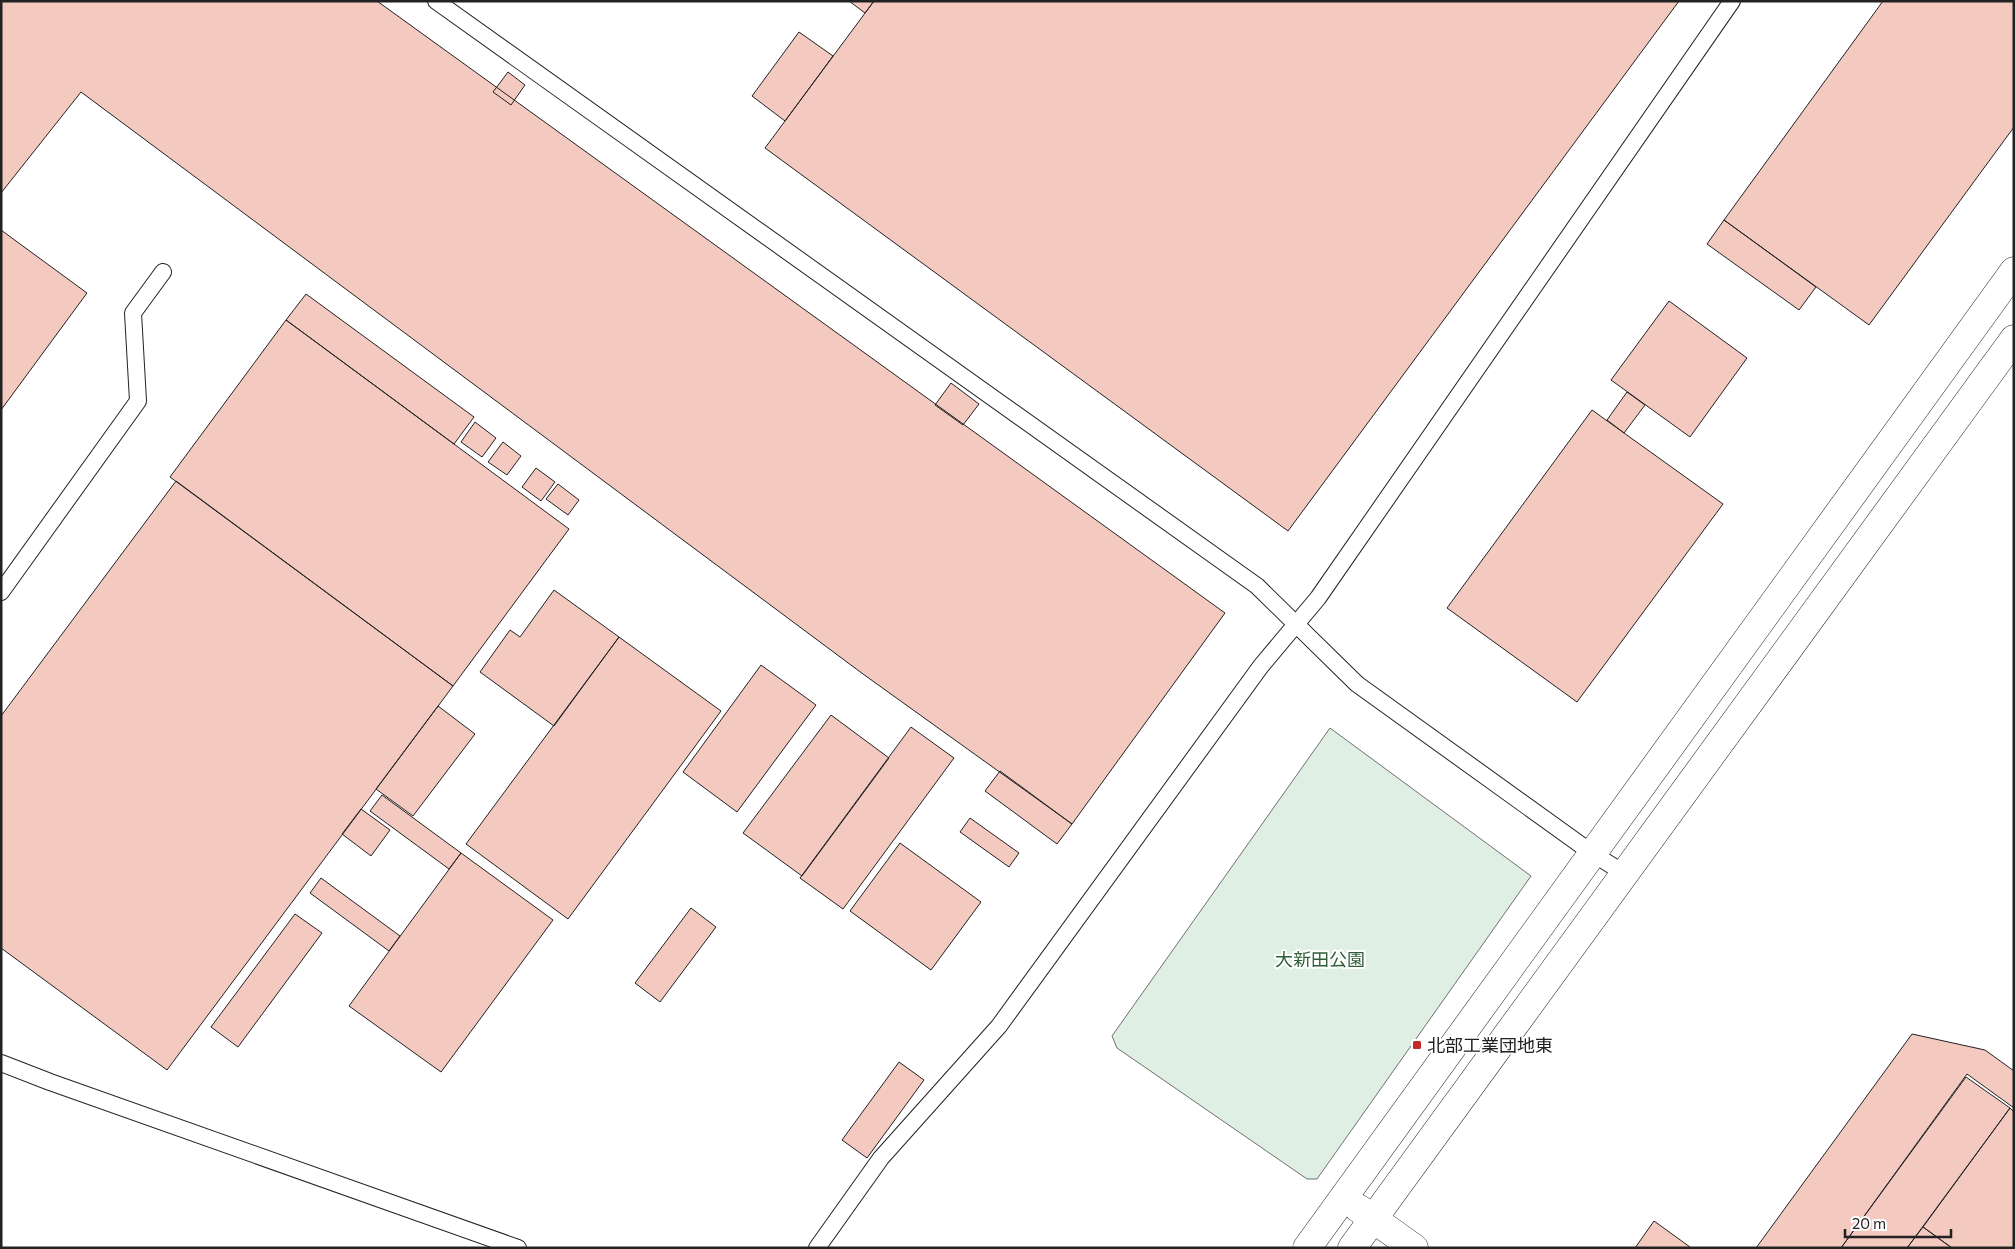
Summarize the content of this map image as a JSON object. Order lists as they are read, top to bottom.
{
  "parks": ["大新田公園"],
  "places": {
    "transit": ["北部工業団地東"]
  },
  "scale_bar": "20 m"
}
